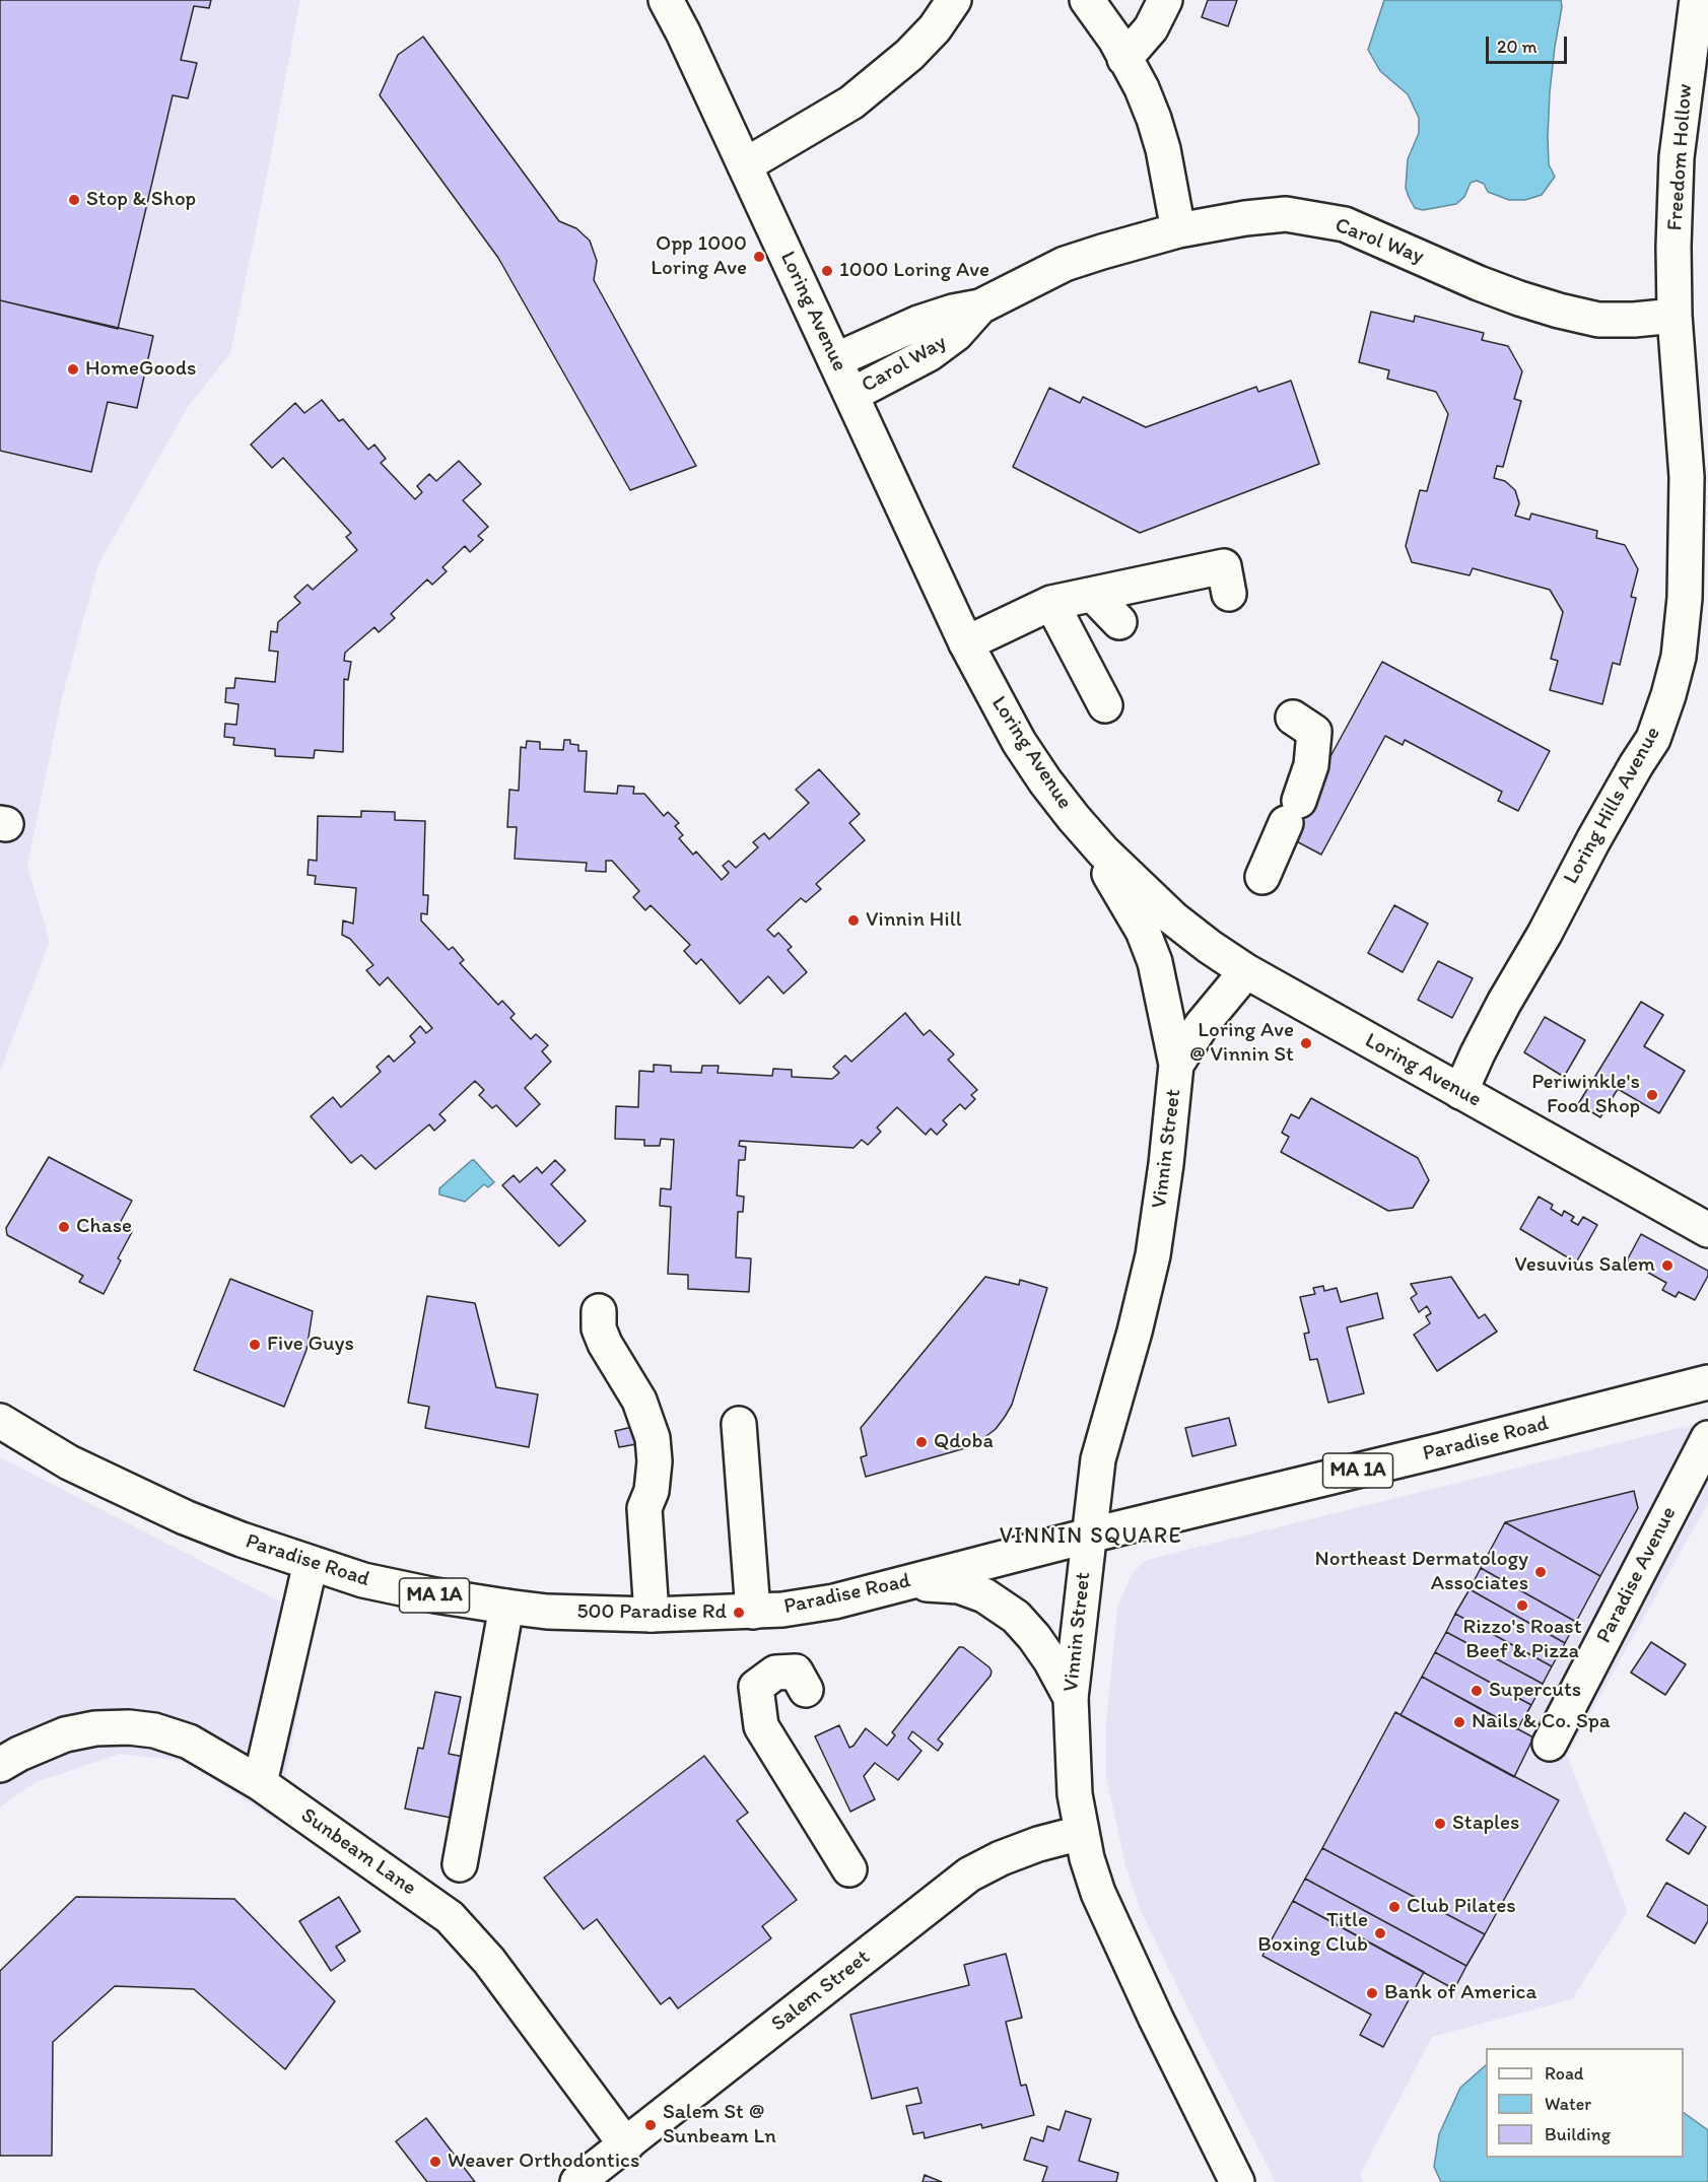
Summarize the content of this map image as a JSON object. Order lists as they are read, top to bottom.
{
  "streets": {
    "main road": [
      "Freedom Hollow",
      "Carol Way",
      "Loring Avenue",
      "Loring Hills Avenue",
      "Vinnin Street",
      "Paradise Road",
      "MA 1A",
      "Paradise Avenue",
      "Sunbeam Lane",
      "Salem Street"
    ]
  },
  "crossings": [
    ["Freedom Hollow", "Carol Way"],
    ["Freedom Hollow", "Loring Hills Avenue"],
    ["Carol Way", "Loring Avenue"],
    ["Carol Way", "Loring Hills Avenue"],
    ["Loring Avenue", "Loring Hills Avenue"],
    ["Loring Avenue", "Vinnin Street"],
    ["Vinnin Street", "Paradise Road"],
    ["Vinnin Street", "Salem Street"],
    ["Sunbeam Lane", "Salem Street"]
  ],
  "districts": ["VINNIN SQUARE"],
  "places": [
    "Stop & Shop",
    "Opp 1000 Loring Ave",
    "1000 Loring Ave",
    "HomeGoods",
    "Vinnin Hill",
    "Loring Ave @ Vinnin St",
    "Periwinkle's Food Shop",
    "Chase",
    "Vesuvius Salem",
    "Five Guys",
    "Qdoba",
    "Northeast Dermatology Associates",
    "Rizzo's Roast Beef & Pizza",
    "500 Paradise Rd",
    "Supercuts",
    "Nails & Co. Spa",
    "Staples",
    "Club Pilates",
    "Title Boxing Club",
    "Bank of America",
    "Salem St @ Sunbeam Ln",
    "Weaver Orthodontics"
  ],
  "legend": ["Road", "Water", "Building"],
  "scale_bar": "20 m"
}
